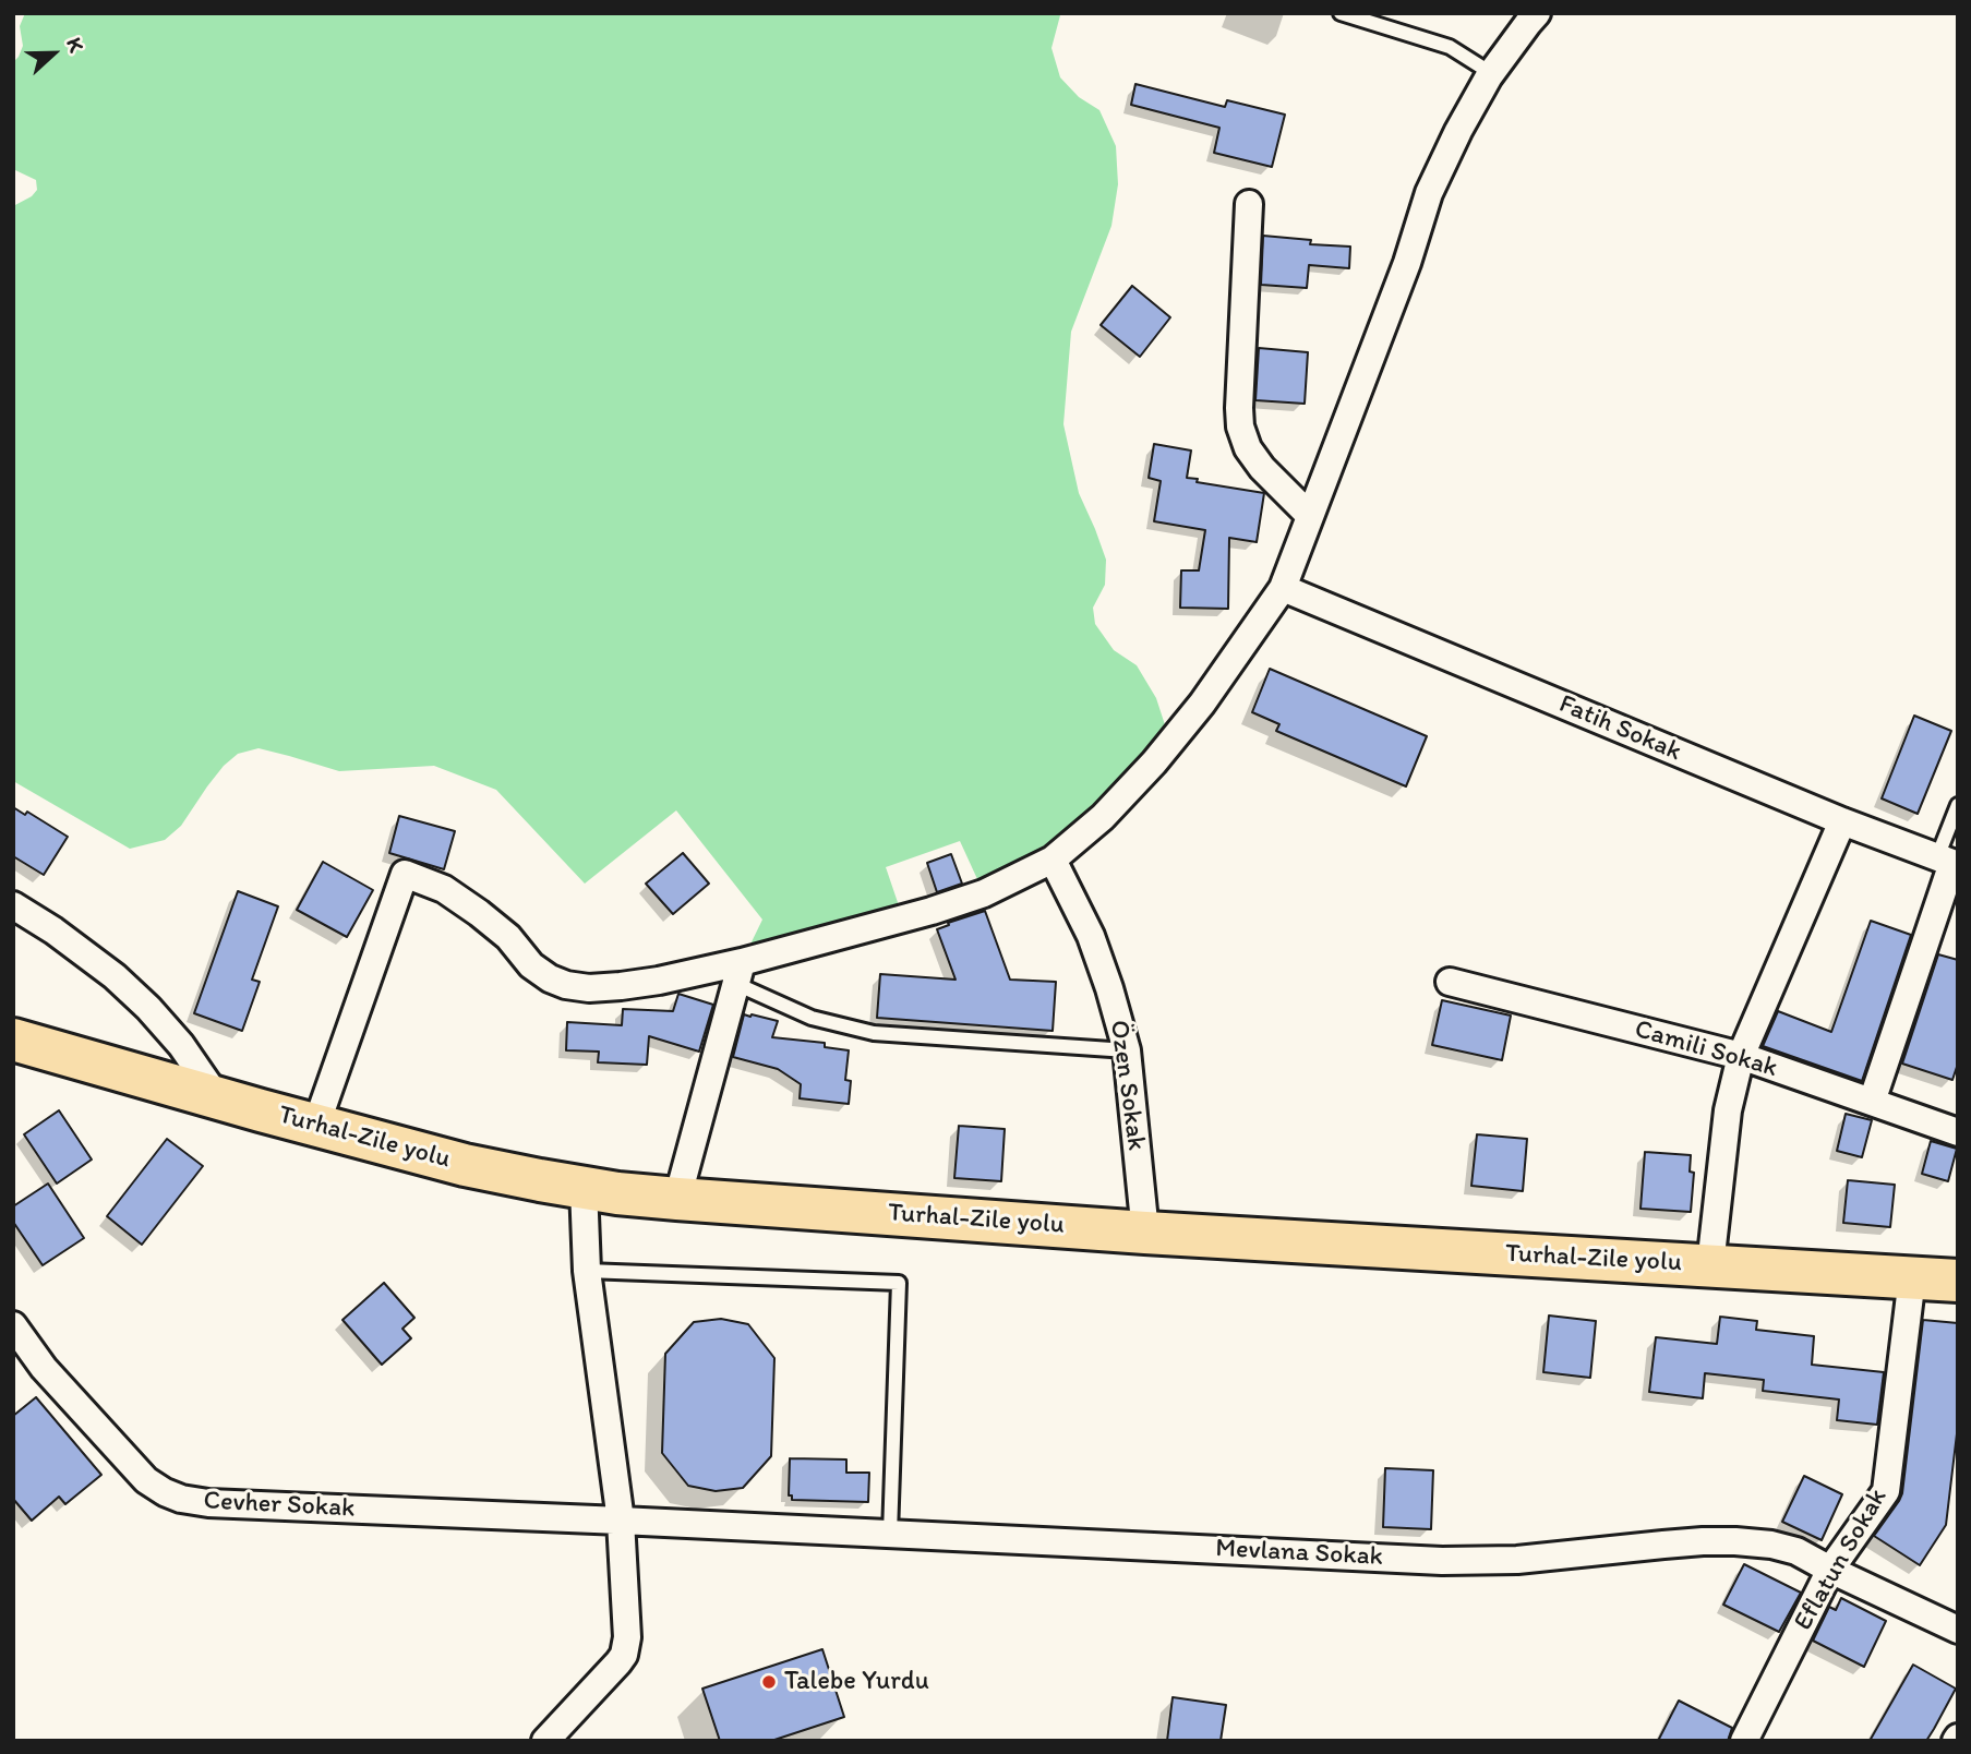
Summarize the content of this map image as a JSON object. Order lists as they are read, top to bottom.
{
  "streets": {
    "main road": ["Turhal-Zile yolu"],
    "street": [
      "Fatih Sokak",
      "Camili Sokak",
      "Özen Sokak",
      "Cevher Sokak",
      "Mevlana Sokak",
      "Eflatun Sokak"
    ]
  },
  "crossings": [
    ["Özen Sokak", "Turhal-Zile yolu"],
    ["Turhal-Zile yolu", "Eflatun Sokak"],
    ["Cevher Sokak", "Mevlana Sokak"],
    ["Mevlana Sokak", "Eflatun Sokak"]
  ],
  "places": ["Talebe Yurdu"],
  "north": "right"
}
